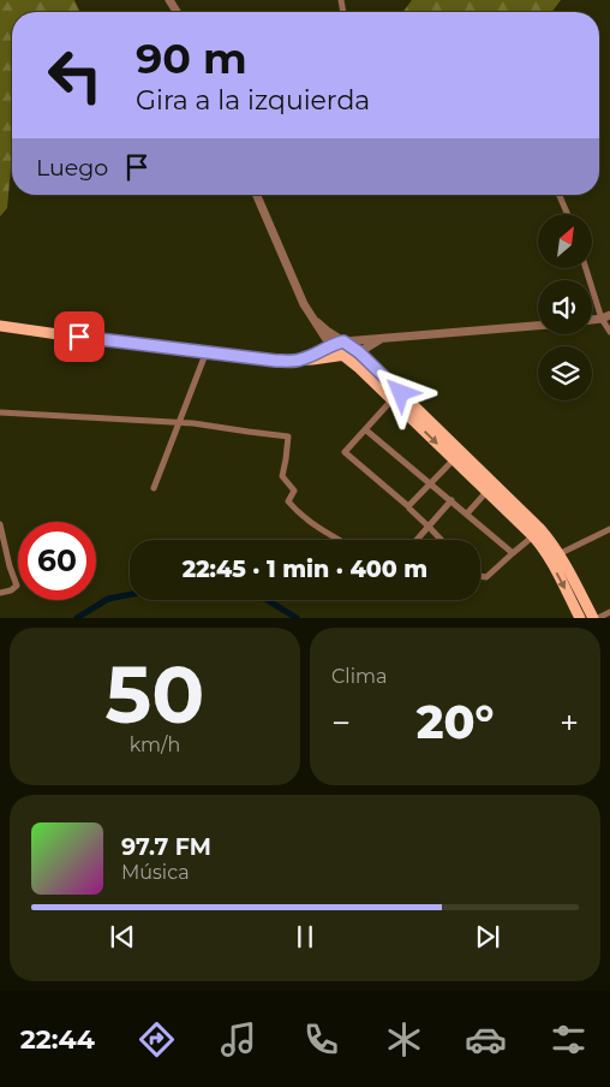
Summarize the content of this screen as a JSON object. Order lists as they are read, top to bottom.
{
  "north": "top right",
  "page": {
    "turn": ["90 m", "Gira a la izquierda"],
    "then": "Luego",
    "limit": "60",
    "trip": "22:45 · 1 min · 400 m",
    "tile": [
      ["50", "km/h"],
      "Clima"
    ],
    "heat": ["−", "20°", "+"],
    "song": ["97.7 FM", "Música"],
    "tabs": "22:44"
  }
}
